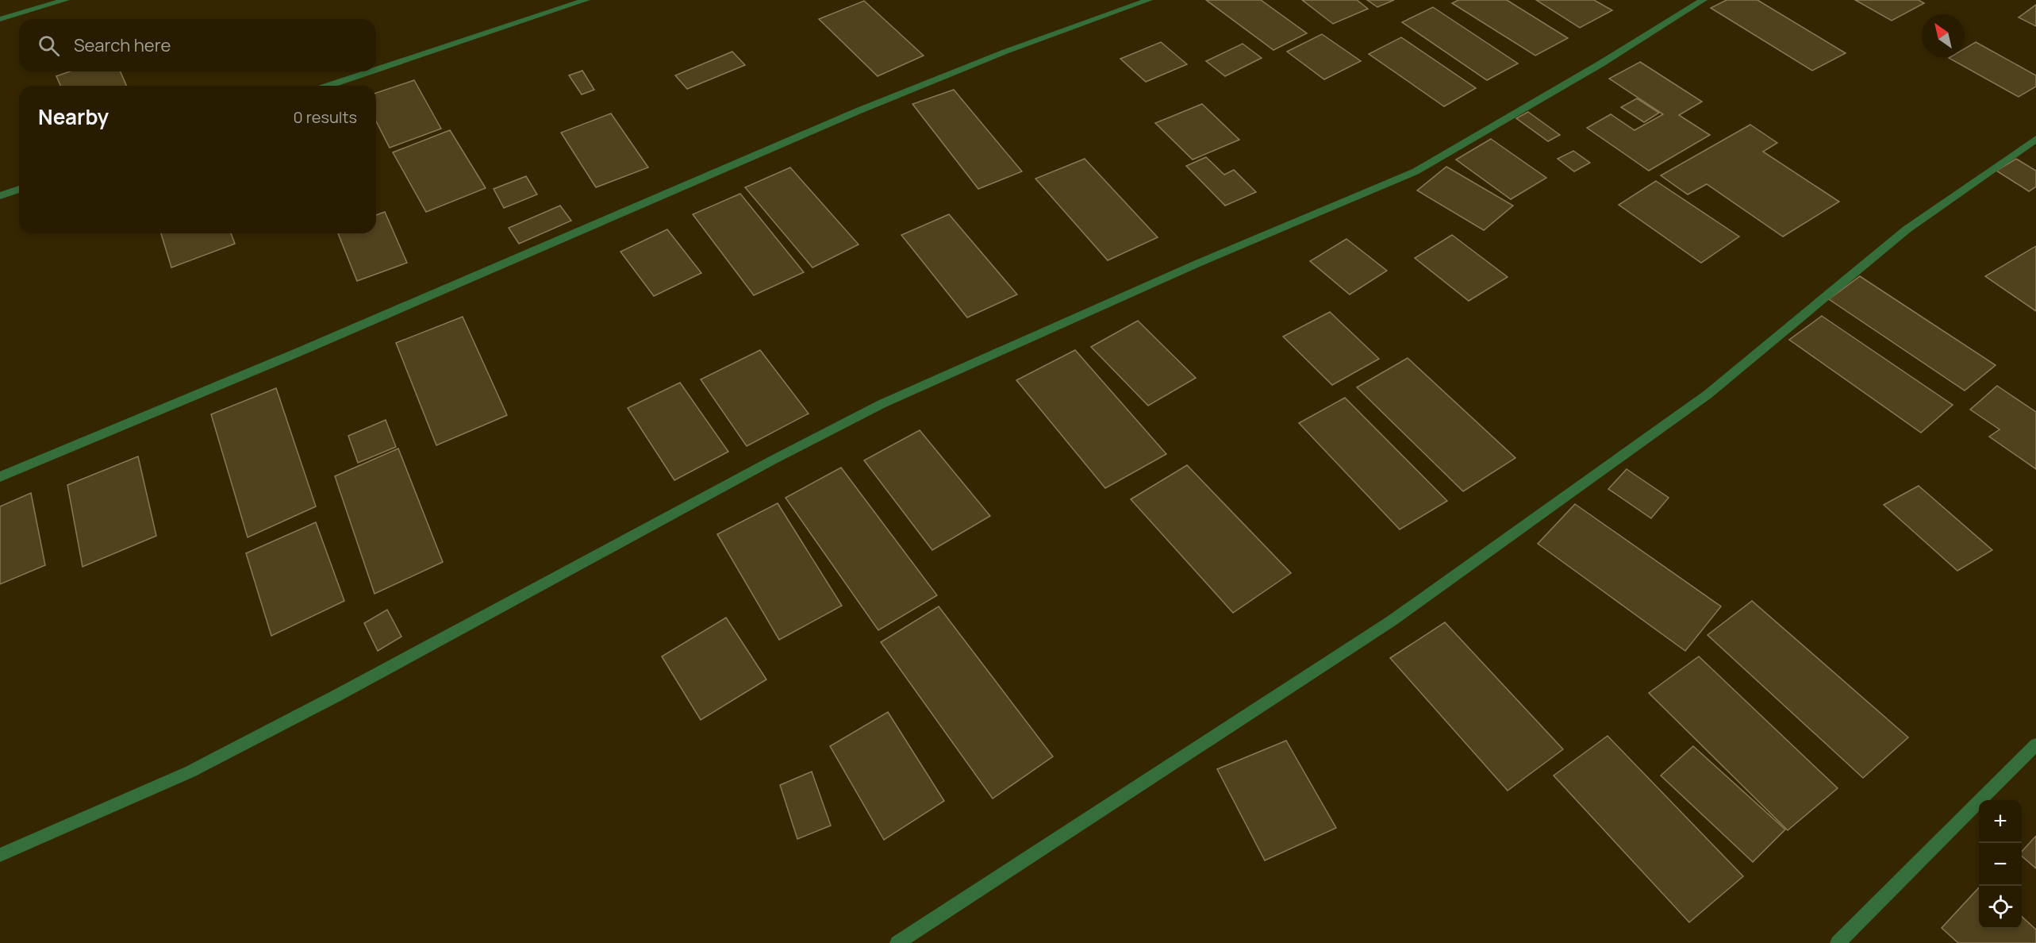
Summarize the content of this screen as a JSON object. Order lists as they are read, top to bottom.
{
  "north": "top left",
  "page": {
    "search": "Search here",
    "heading": ["Nearby", "0 results"],
    "map_buttons": ["+", "−"]
  }
}
